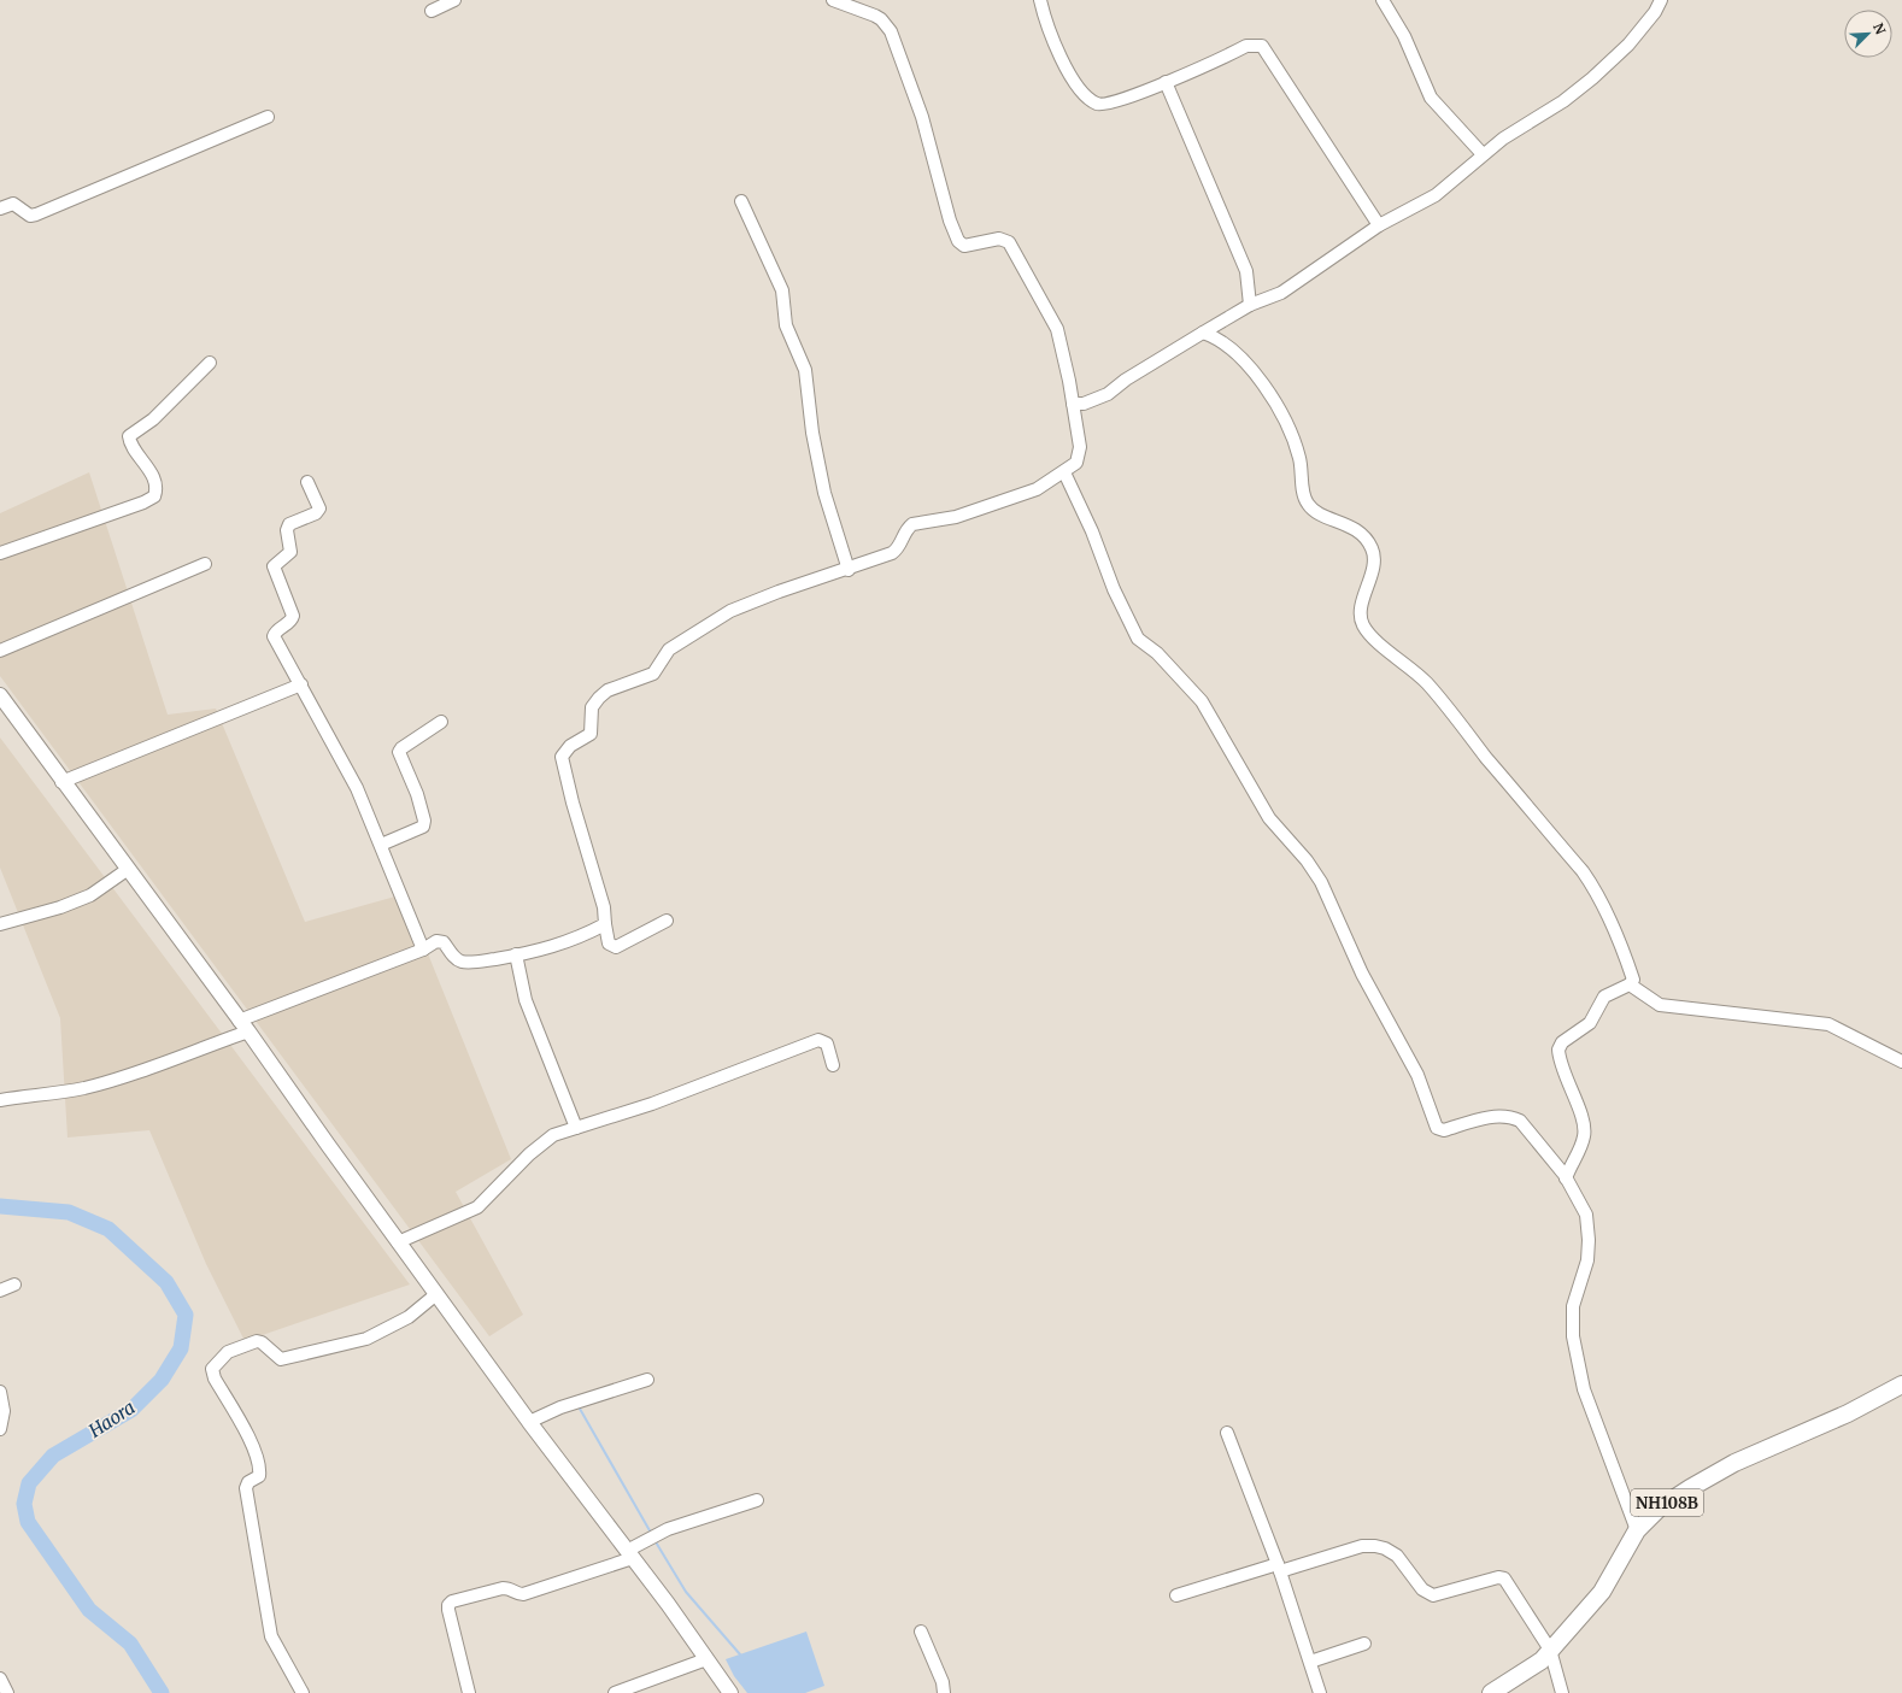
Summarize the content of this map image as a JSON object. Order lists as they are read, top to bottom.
{
  "streets": {
    "highway": ["NH108B"]
  },
  "water": ["Haora"],
  "north": "top right"
}
